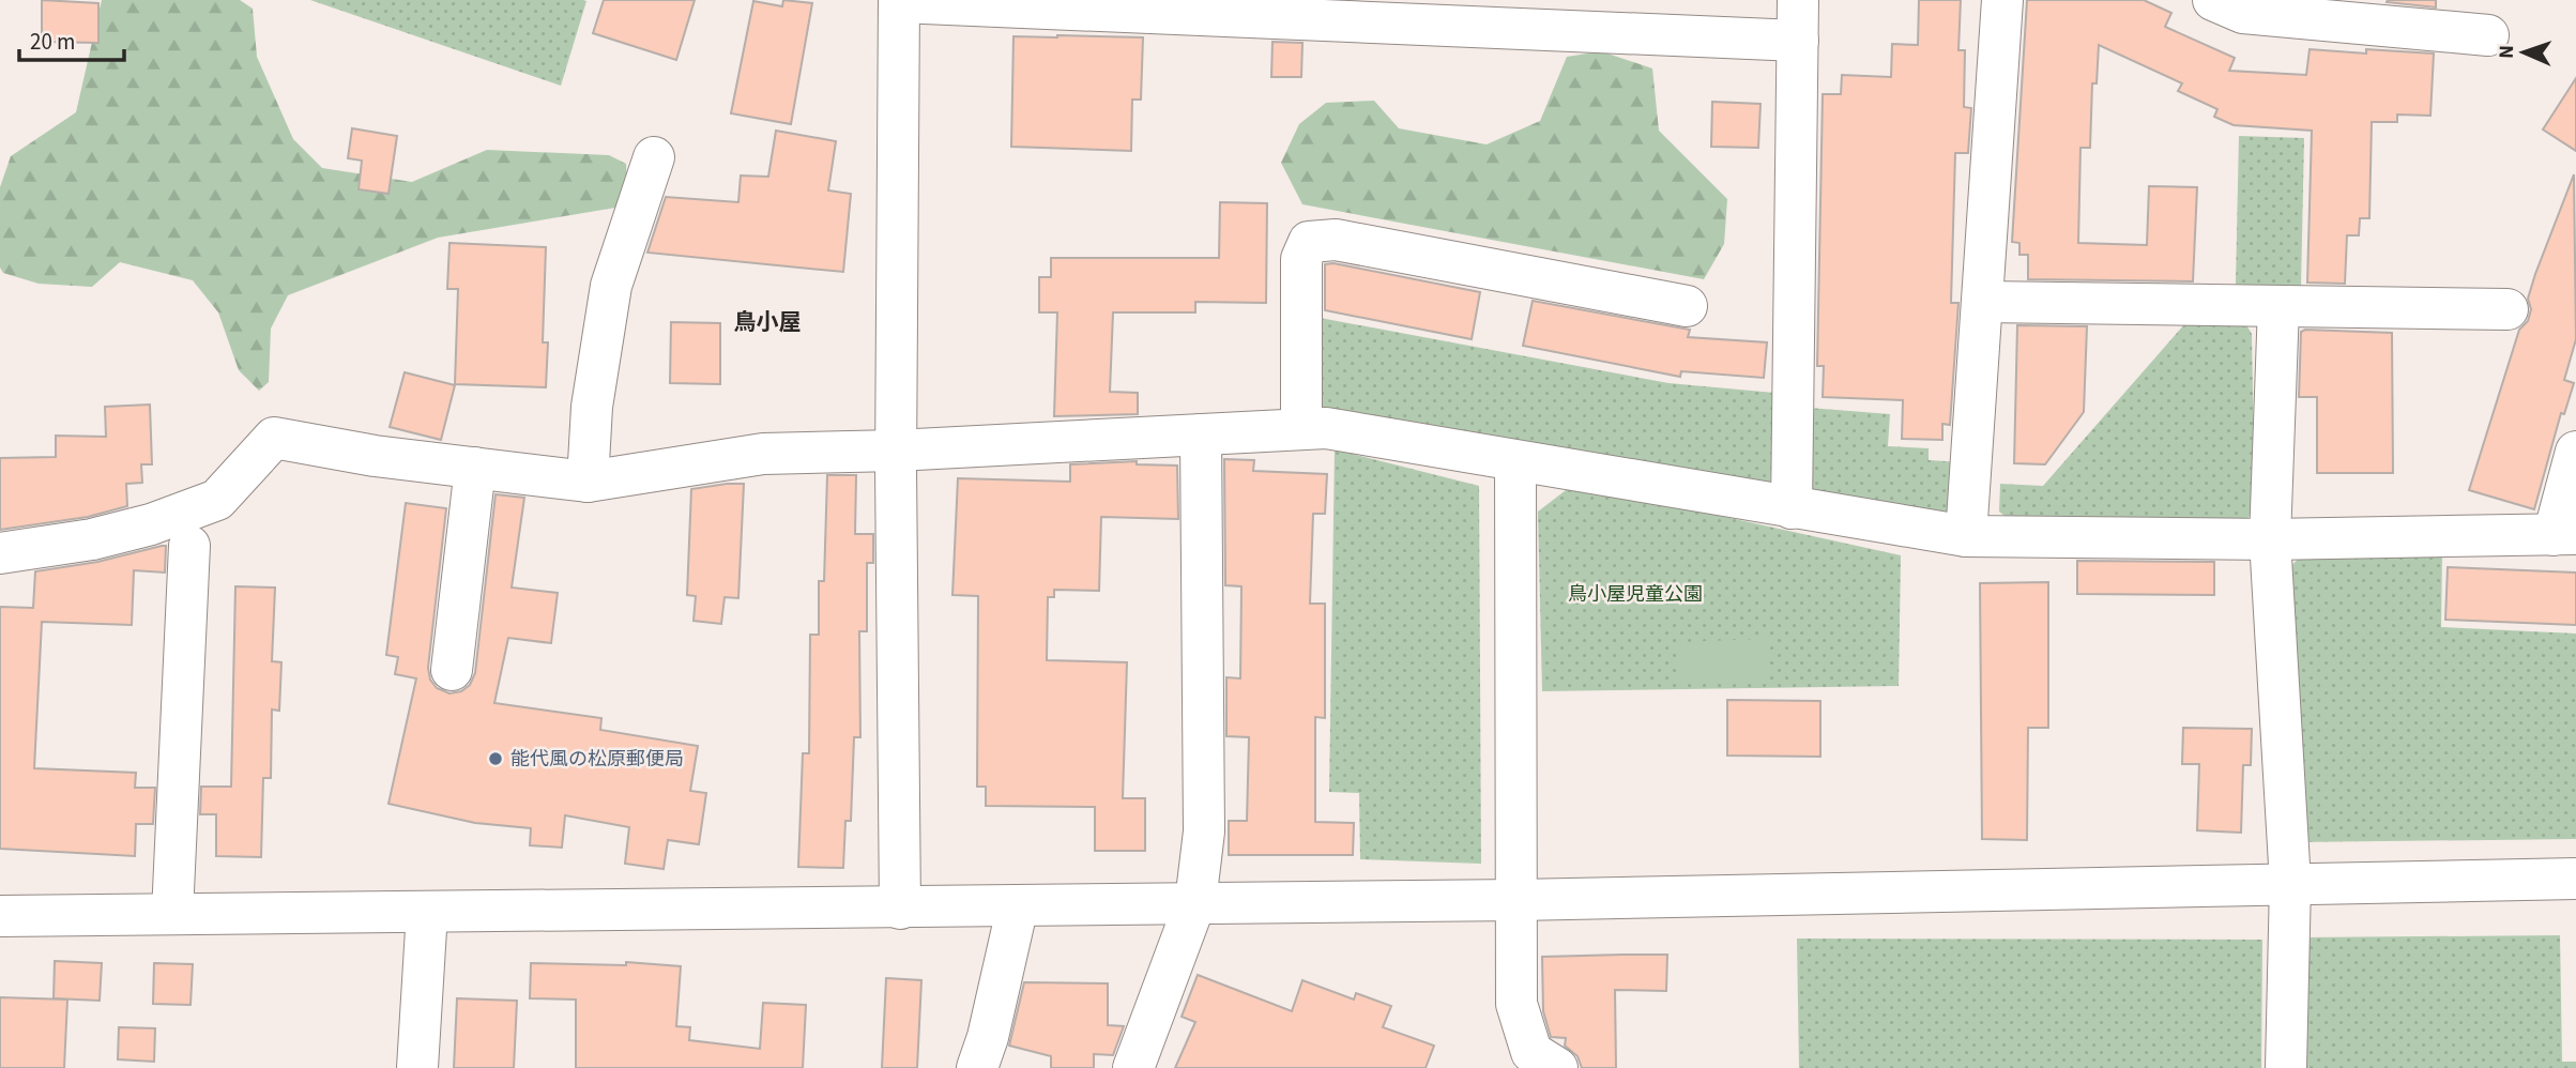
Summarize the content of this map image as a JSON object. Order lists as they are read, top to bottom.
{
  "districts": ["鳥小屋"],
  "parks": ["鳥小屋児童公園"],
  "places": ["能代風の松原郵便局"],
  "scale_bar": "20 m",
  "north": "left"
}
